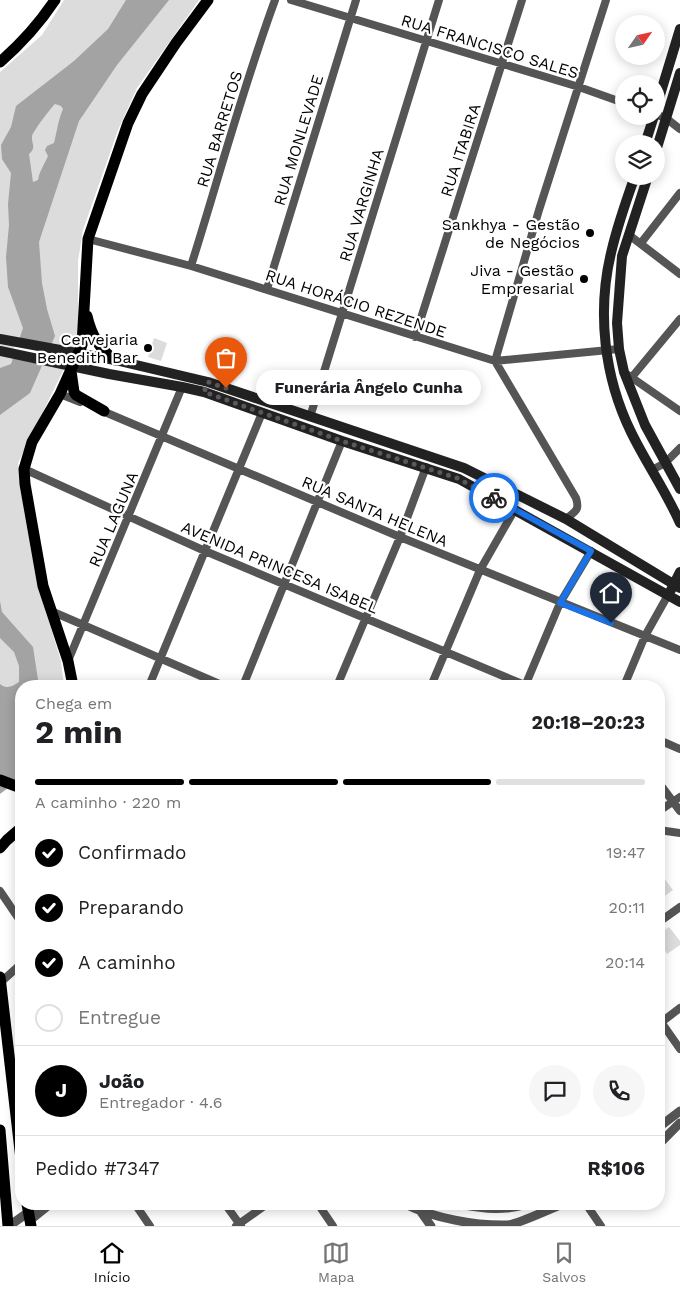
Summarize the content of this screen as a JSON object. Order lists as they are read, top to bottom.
{
  "streets": {
    "street": [
      "RUA FRANCISCO SALES",
      "RUA BARRETOS",
      "RUA MONLEVADE",
      "RUA ITABIRA",
      "RUA VARGINHA",
      "RUA HORÁCIO REZENDE",
      "RUA SANTA HELENA",
      "RUA LAGUNA",
      "AVENIDA PRINCESA ISABEL"
    ]
  },
  "crossings": [
    ["RUA FRANCISCO SALES", "RUA MONLEVADE"],
    ["RUA FRANCISCO SALES", "RUA ITABIRA"],
    ["RUA FRANCISCO SALES", "RUA VARGINHA"],
    ["RUA BARRETOS", "RUA HORÁCIO REZENDE"],
    ["RUA MONLEVADE", "RUA HORÁCIO REZENDE"],
    ["RUA ITABIRA", "RUA HORÁCIO REZENDE"],
    ["RUA VARGINHA", "RUA HORÁCIO REZENDE"],
    ["RUA SANTA HELENA", "RUA LAGUNA"],
    ["RUA LAGUNA", "AVENIDA PRINCESA ISABEL"]
  ],
  "places": [
    "Sankhya - Gestão de Negócios",
    "Jiva - Gestão Empresarial",
    "Cervejaria Benedith Bar",
    "Funerária Ângelo Cunha"
  ],
  "north": "top right",
  "page": {
    "bubble": "Funerária Ângelo Cunha",
    "heading": ["2 min", "Chega em", "20:18–20:23"],
    "panel": [
      "João",
      "Entregador · 4.6",
      "Pedido #7347",
      "R$106"
    ],
    "bar": "A caminho · 220 m",
    "list": [
      ["Confirmado", "19:47"],
      ["Preparando", "20:11"],
      ["A caminho", "20:14"],
      "Entregue"
    ],
    "round": "J",
    "tabs": ["Início", "Mapa", "Salvos"]
  }
}
